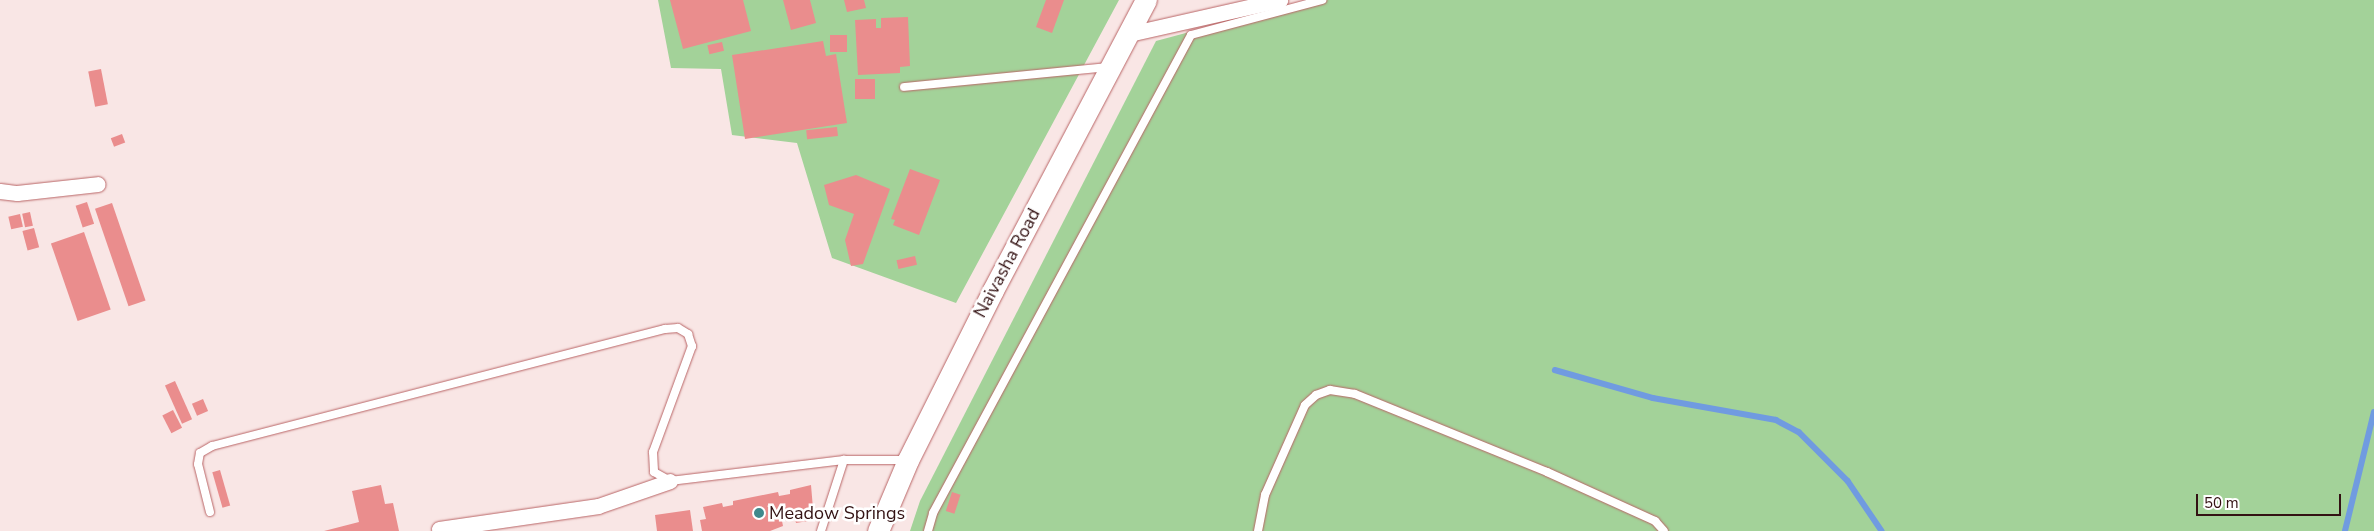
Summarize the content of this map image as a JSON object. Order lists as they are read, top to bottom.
{
  "streets": {
    "main road": ["Naivasha Road"]
  },
  "places": ["Meadow Springs"],
  "scale_bar": "50 m"
}
